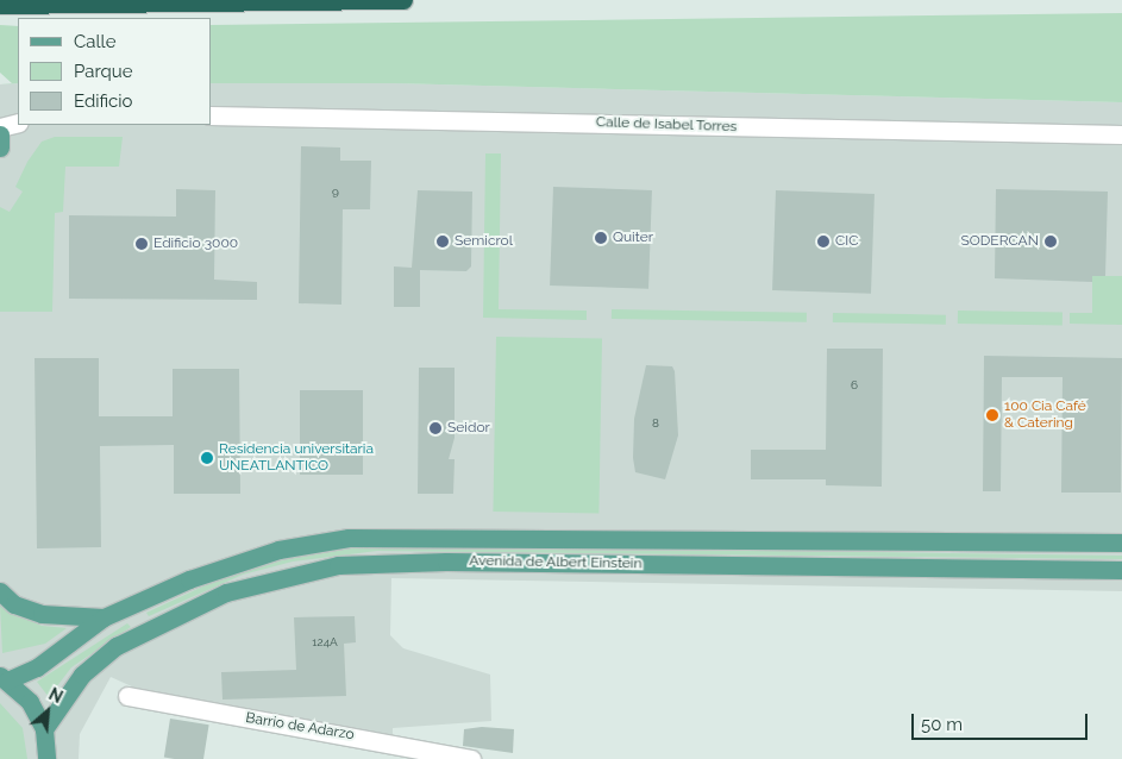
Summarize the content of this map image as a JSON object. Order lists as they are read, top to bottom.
{
  "streets": {
    "main road": ["Avenida de Albert Einstein"],
    "street": ["Calle de Isabel Torres", "Barrio de Adarzo"]
  },
  "places": [
    "Quiter",
    "Semicrol",
    "CIC",
    "SODERCAN",
    "Edificio 3000",
    "100 Cia Café & Catering",
    "Seidor",
    "Residencia universitaria UNEATLANTICO"
  ],
  "house_numbers": [
    "9",
    "6",
    "8",
    "124A"
  ],
  "legend": ["Calle", "Parque", "Edificio"],
  "scale_bar": "50 m",
  "north": "top right"
}
